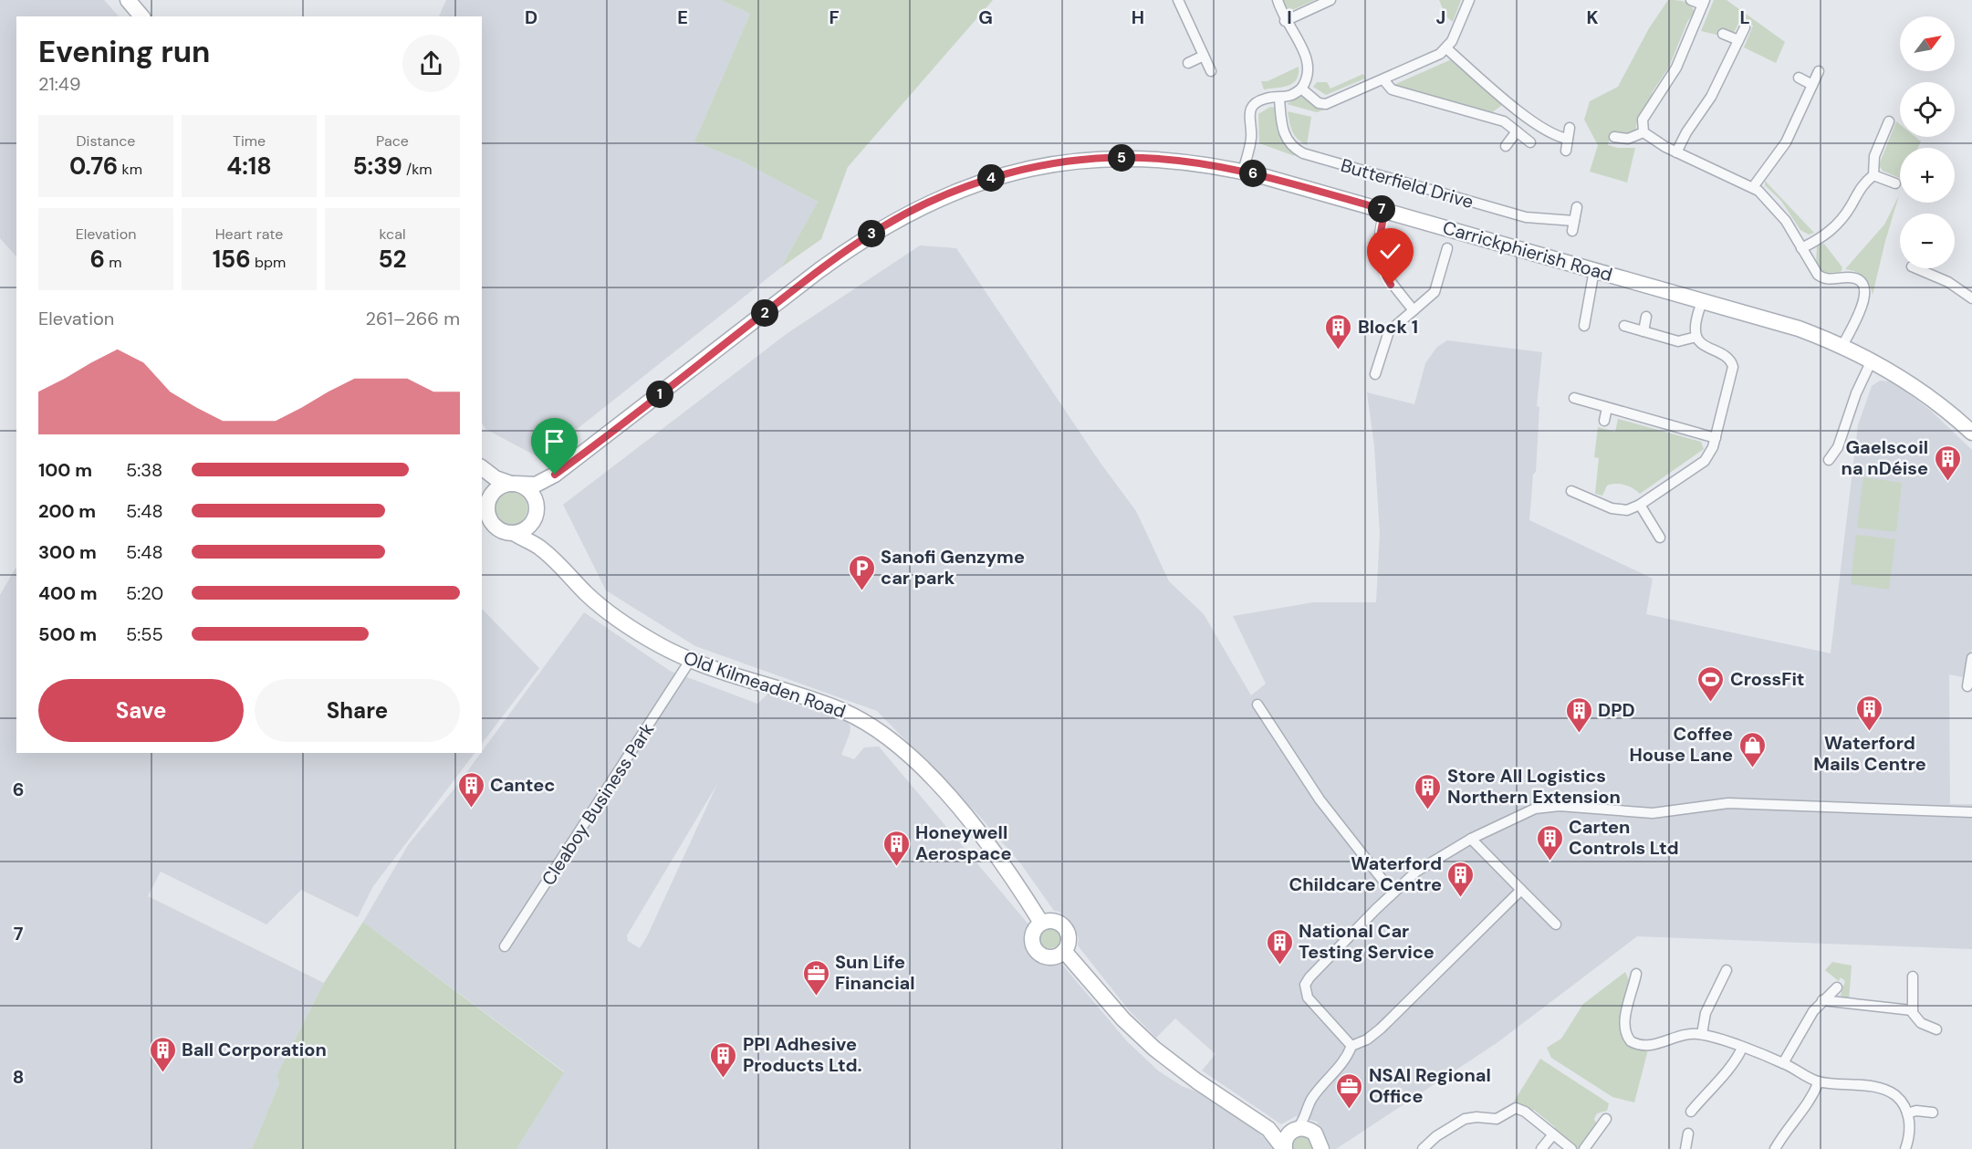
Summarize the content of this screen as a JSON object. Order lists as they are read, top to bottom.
{
  "streets": {
    "street": [
      "Butterfield Drive",
      "Carrickphierish Road",
      "Old Kilmeaden Road",
      "Cleaboy Business Park"
    ]
  },
  "crossings": [
    ["Carrickphierish Road", "Old Kilmeaden Road"],
    ["Old Kilmeaden Road", "Cleaboy Business Park"]
  ],
  "places": {
    "building": [
      "Block 1",
      "Gaelscoil na nDéise",
      "Waterford Mails Centre",
      "DPD",
      "Cantec",
      "Store All Logistics Northern Extension",
      "Carten Controls Ltd",
      "Honeywell Aerospace",
      "Waterford Childcare Centre",
      "National Car Testing Service",
      "Ball Corporation",
      "PPI Adhesive Products Ltd."
    ],
    "parking": ["Sanofi Genzyme car park"],
    "sports": ["CrossFit"],
    "shop": ["Coffee House Lane"],
    "office": ["Sun Life Financial", "NSAI Regional Office"]
  },
  "north": "top right",
  "page": {
    "map_buttons": ["+", "−"],
    "heading": ["Evening run", "21:49"],
    "stats": [
      ["Distance", "0.76 km"],
      ["Time", "4:18"],
      ["Pace", "5:39 /km"],
      ["Elevation", "6 m"],
      ["Heart rate", "156 bpm"],
      ["kcal", "52"]
    ],
    "pins": [
      "5",
      "6",
      "4",
      "7",
      "3",
      "2",
      "1"
    ],
    "chart": ["Elevation", "261–266 m"],
    "list": [
      {
        "name": "100 m",
        "note": "5:38"
      },
      {
        "name": "200 m",
        "note": "5:48"
      },
      {
        "name": "300 m",
        "note": "5:48"
      },
      {
        "name": "400 m",
        "note": "5:20"
      },
      {
        "name": "500 m",
        "note": "5:55"
      }
    ],
    "buttons": ["Save", "Share"]
  },
  "grid": {
    "columns": [
      "D",
      "E",
      "F",
      "G",
      "H",
      "I",
      "J",
      "K",
      "L"
    ],
    "rows": ["6", "7", "8"]
  }
}
